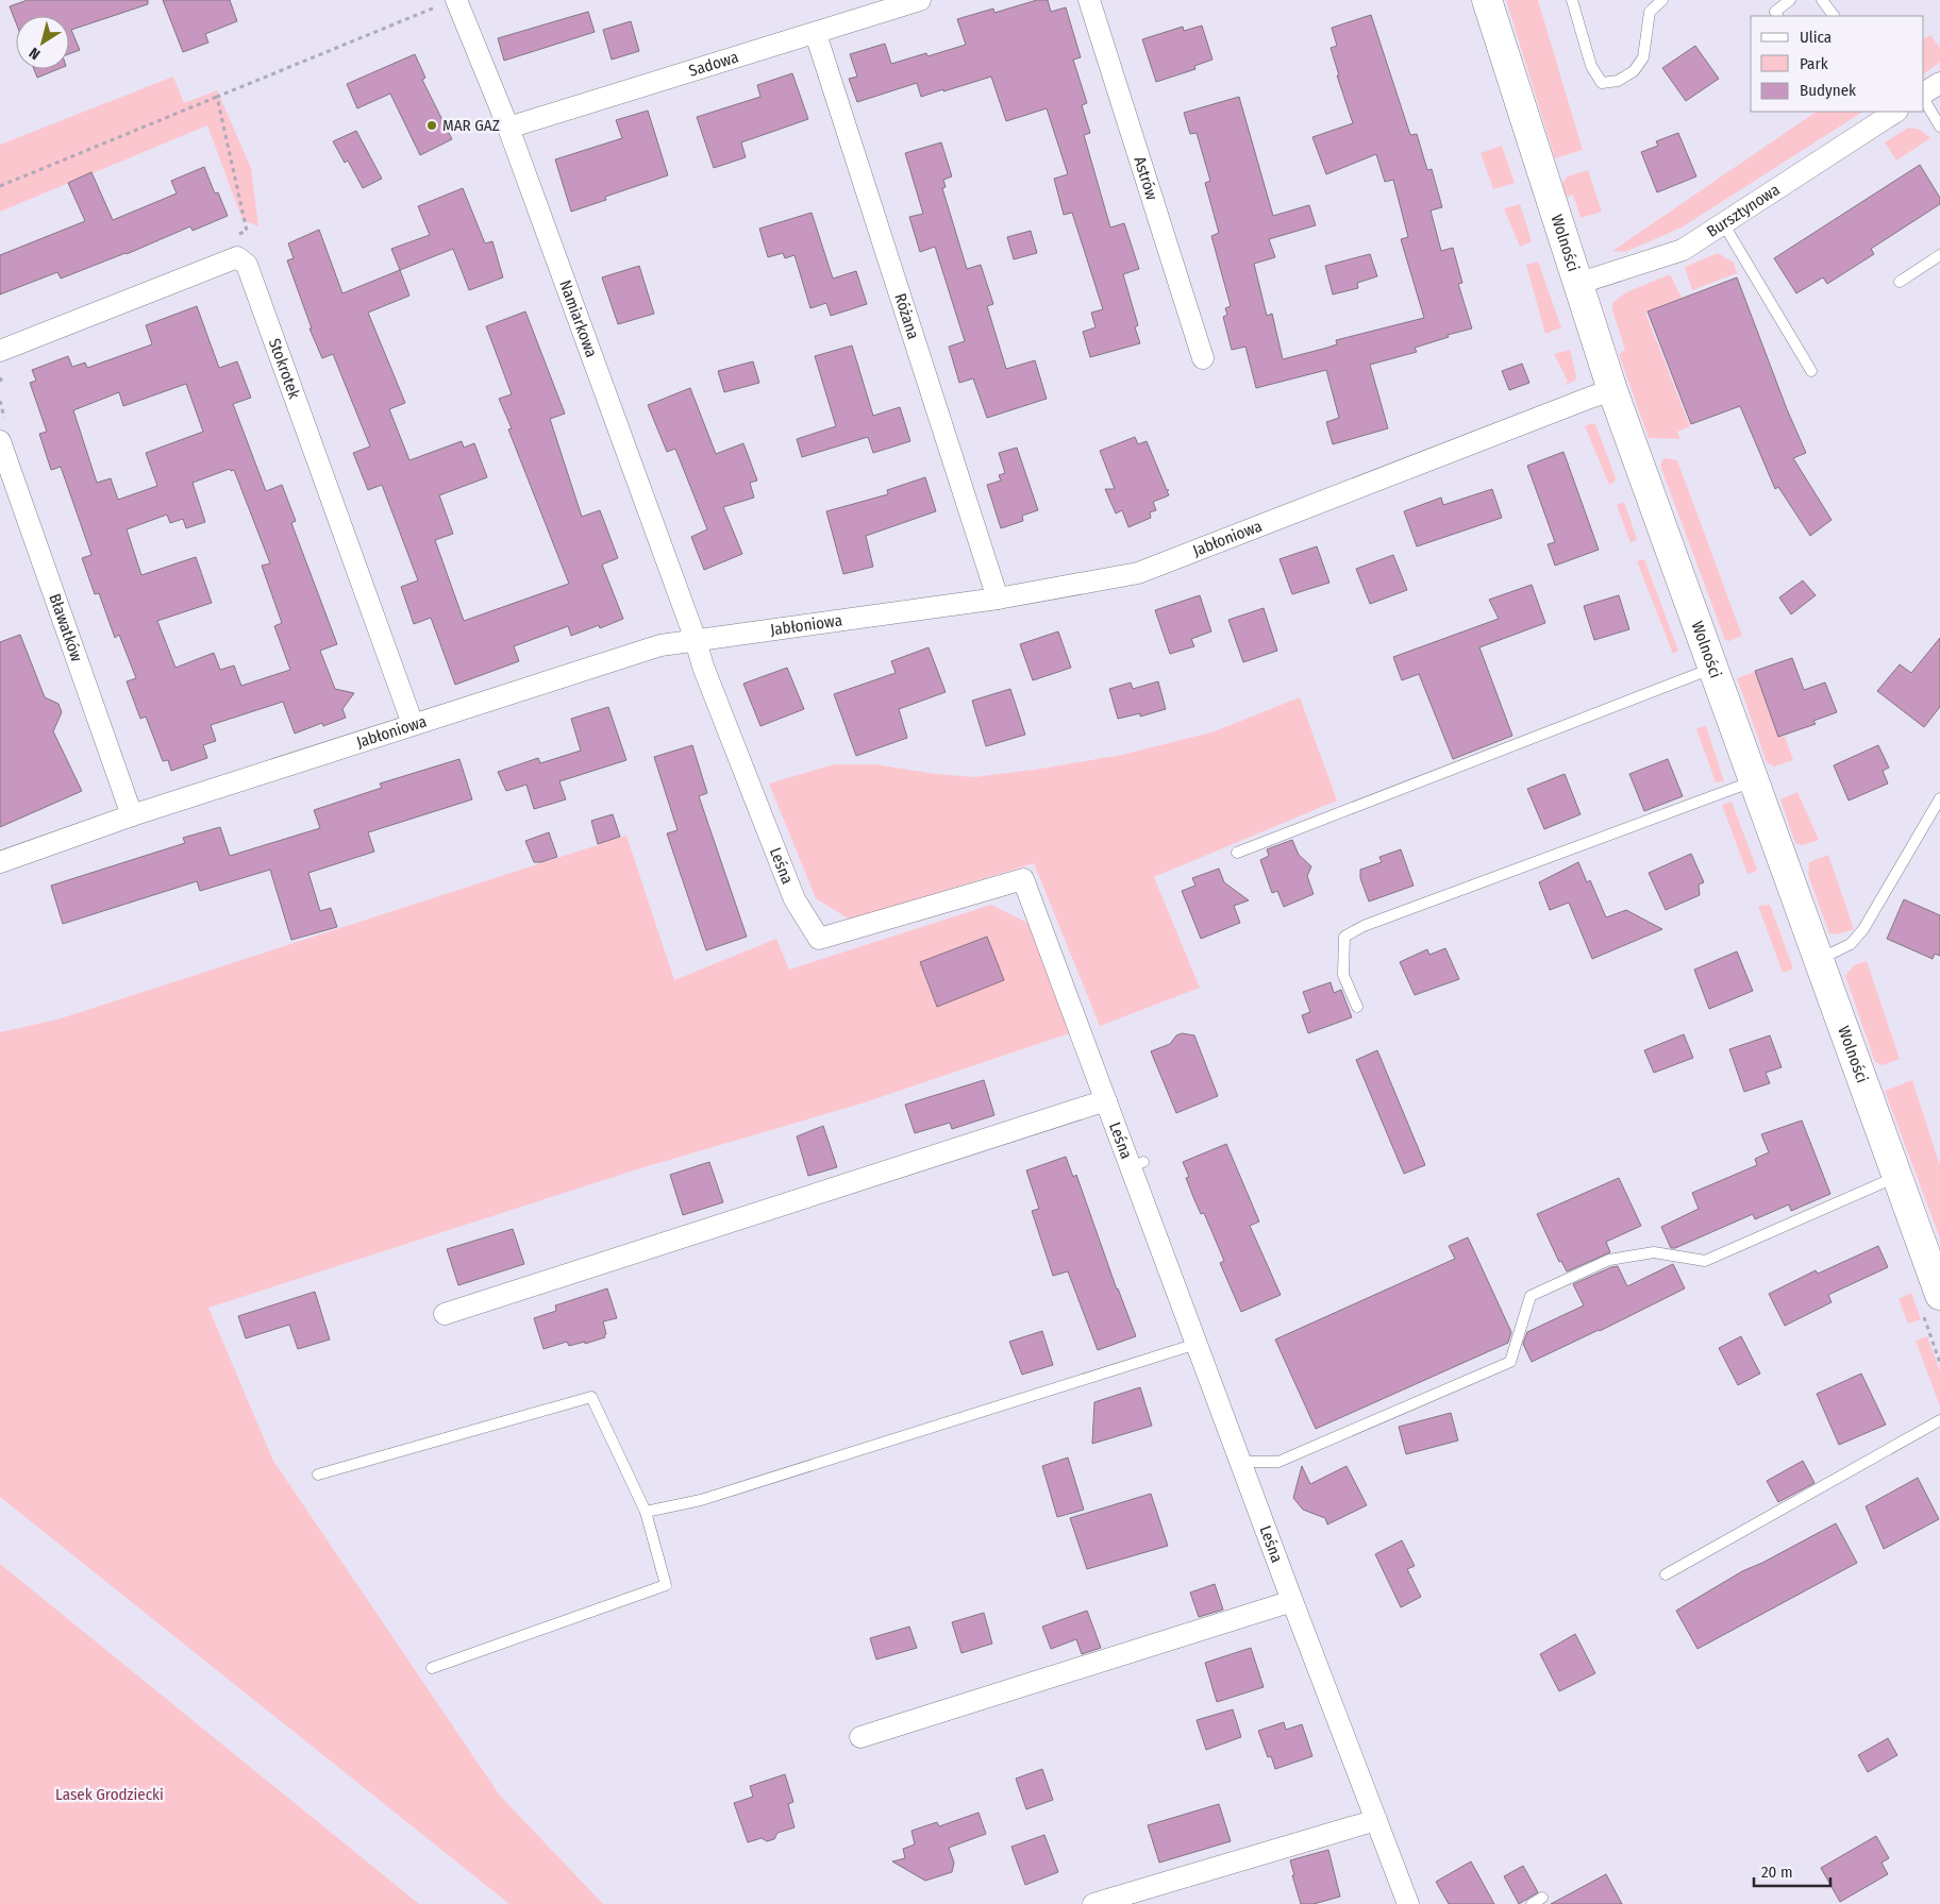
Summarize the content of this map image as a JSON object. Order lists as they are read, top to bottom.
{
  "streets": {
    "street": [
      "Sadowa",
      "Astrów",
      "Bursztynowa",
      "Wolności",
      "Różana",
      "Namiarkowa",
      "Stokrotek",
      "Jabłoniowa",
      "Bławatków",
      "Leśna"
    ]
  },
  "crossings": [
    ["Sadowa", "Różana"],
    ["Sadowa", "Namiarkowa"],
    ["Bursztynowa", "Wolności"],
    ["Wolności", "Jabłoniowa"],
    ["Różana", "Jabłoniowa"],
    ["Namiarkowa", "Jabłoniowa"],
    ["Namiarkowa", "Leśna"],
    ["Stokrotek", "Jabłoniowa"],
    ["Jabłoniowa", "Bławatków"],
    ["Jabłoniowa", "Leśna"]
  ],
  "parks": ["Lasek Grodziecki"],
  "places": ["MAR GAZ"],
  "legend": ["Ulica", "Park", "Budynek"],
  "scale_bar": "20 m",
  "north": "bottom left"
}
